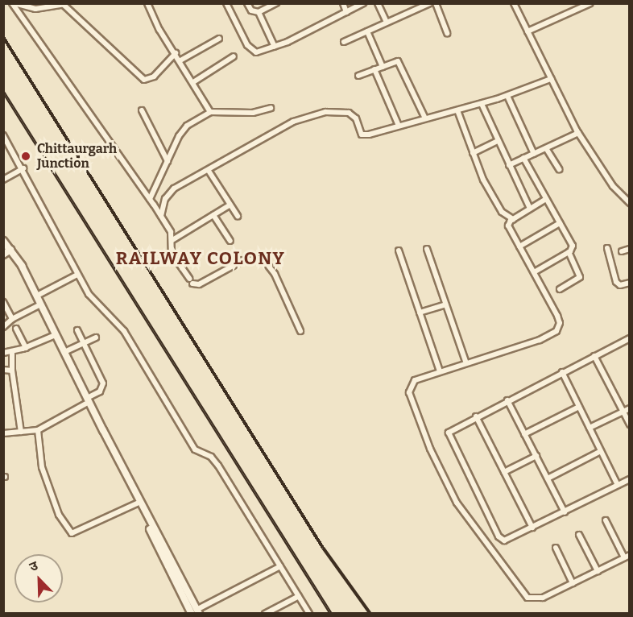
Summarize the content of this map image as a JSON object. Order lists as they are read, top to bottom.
{
  "districts": ["RAILWAY COLONY"],
  "places": ["Chittaurgarh Junction"],
  "north": "top left"
}
